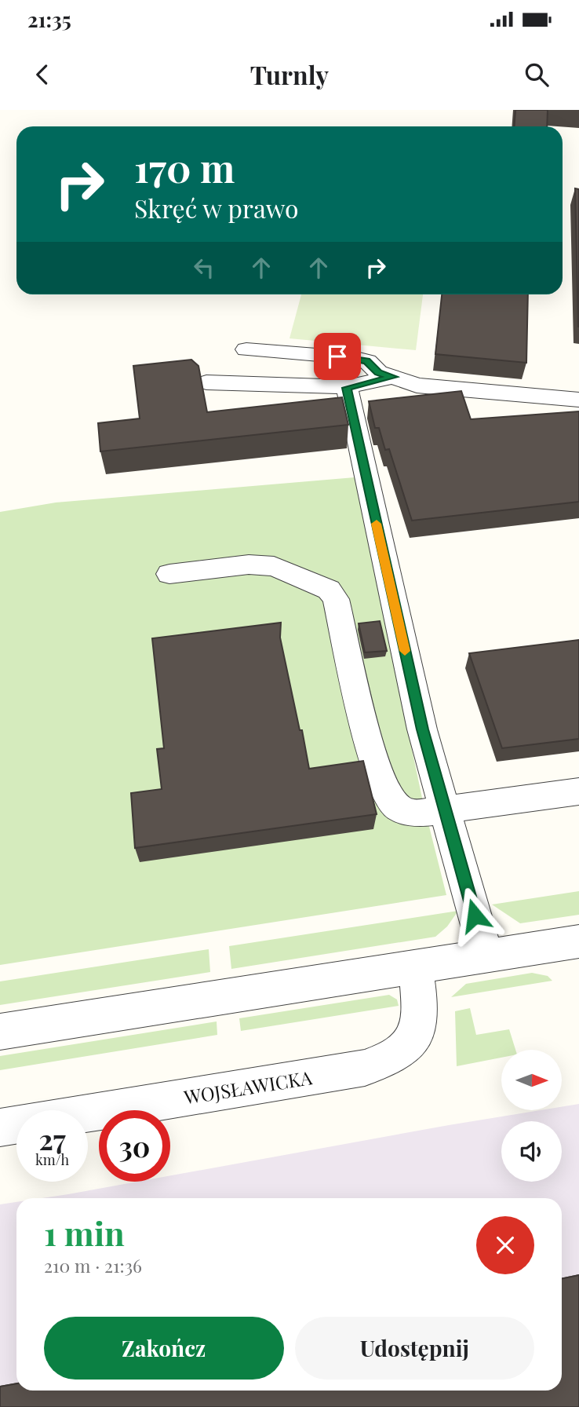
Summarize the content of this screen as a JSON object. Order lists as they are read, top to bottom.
{
  "streets": {
    "street": ["WOJSŁAWICKA"]
  },
  "north": "right",
  "page": {
    "status": "21:35",
    "header": "Turnly",
    "turn": ["170 m", "Skręć w prawo"],
    "speed": "27 km/h",
    "limit": "30",
    "heading": ["1 min", "210 m · 21:36"],
    "buttons": ["Zakończ", "Udostępnij"]
  }
}
